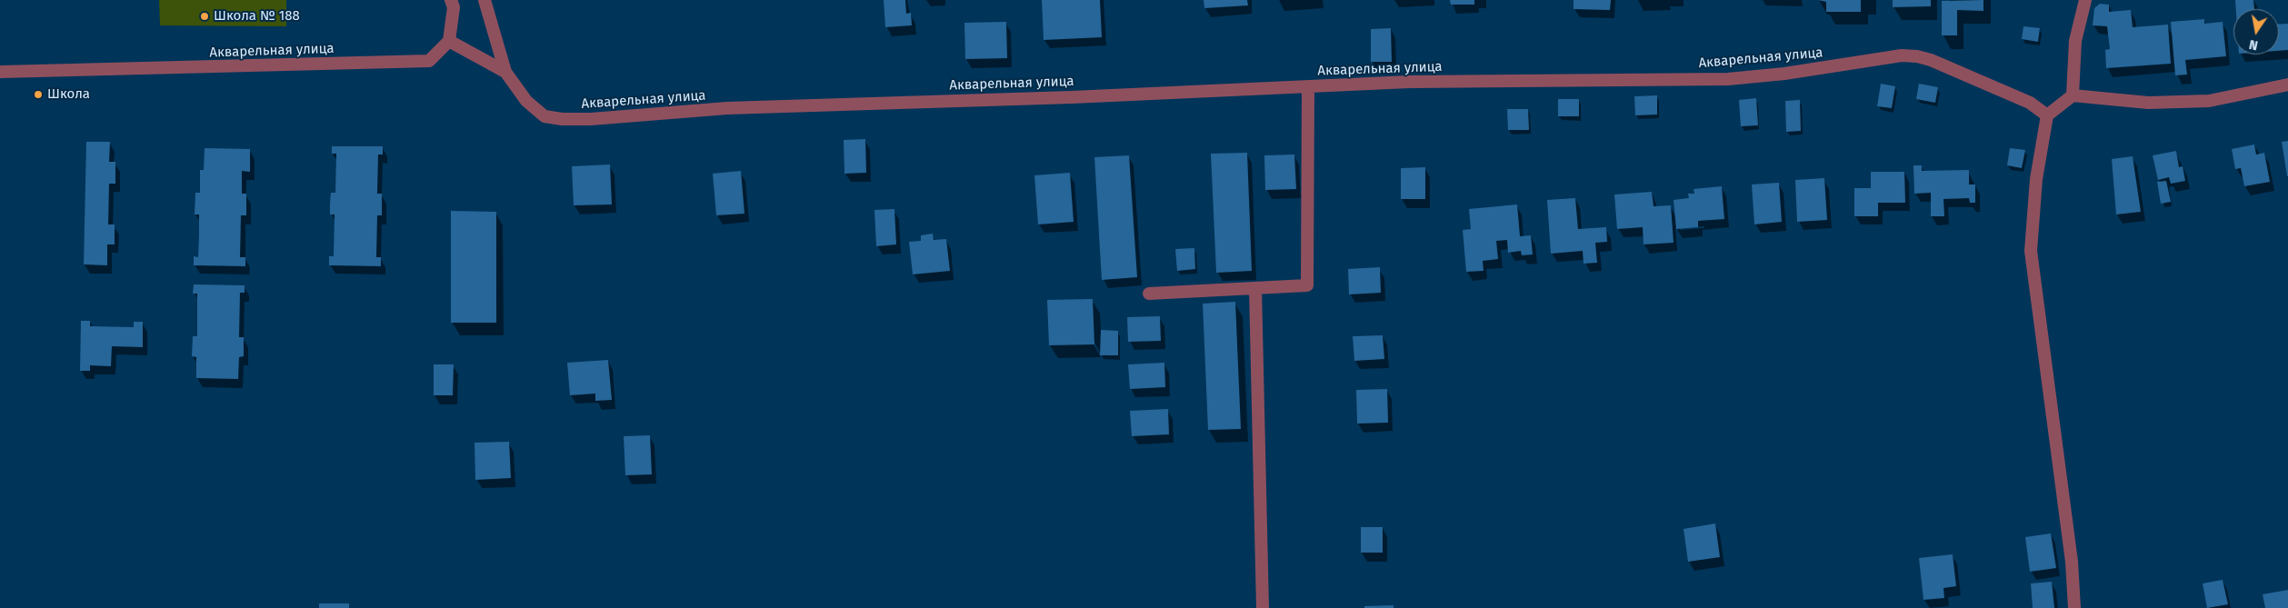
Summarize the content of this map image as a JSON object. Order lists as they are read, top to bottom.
{
  "streets": {
    "street": ["Акварельная улица"]
  },
  "places": ["Школа № 188", "Школа"],
  "north": "bottom"
}
